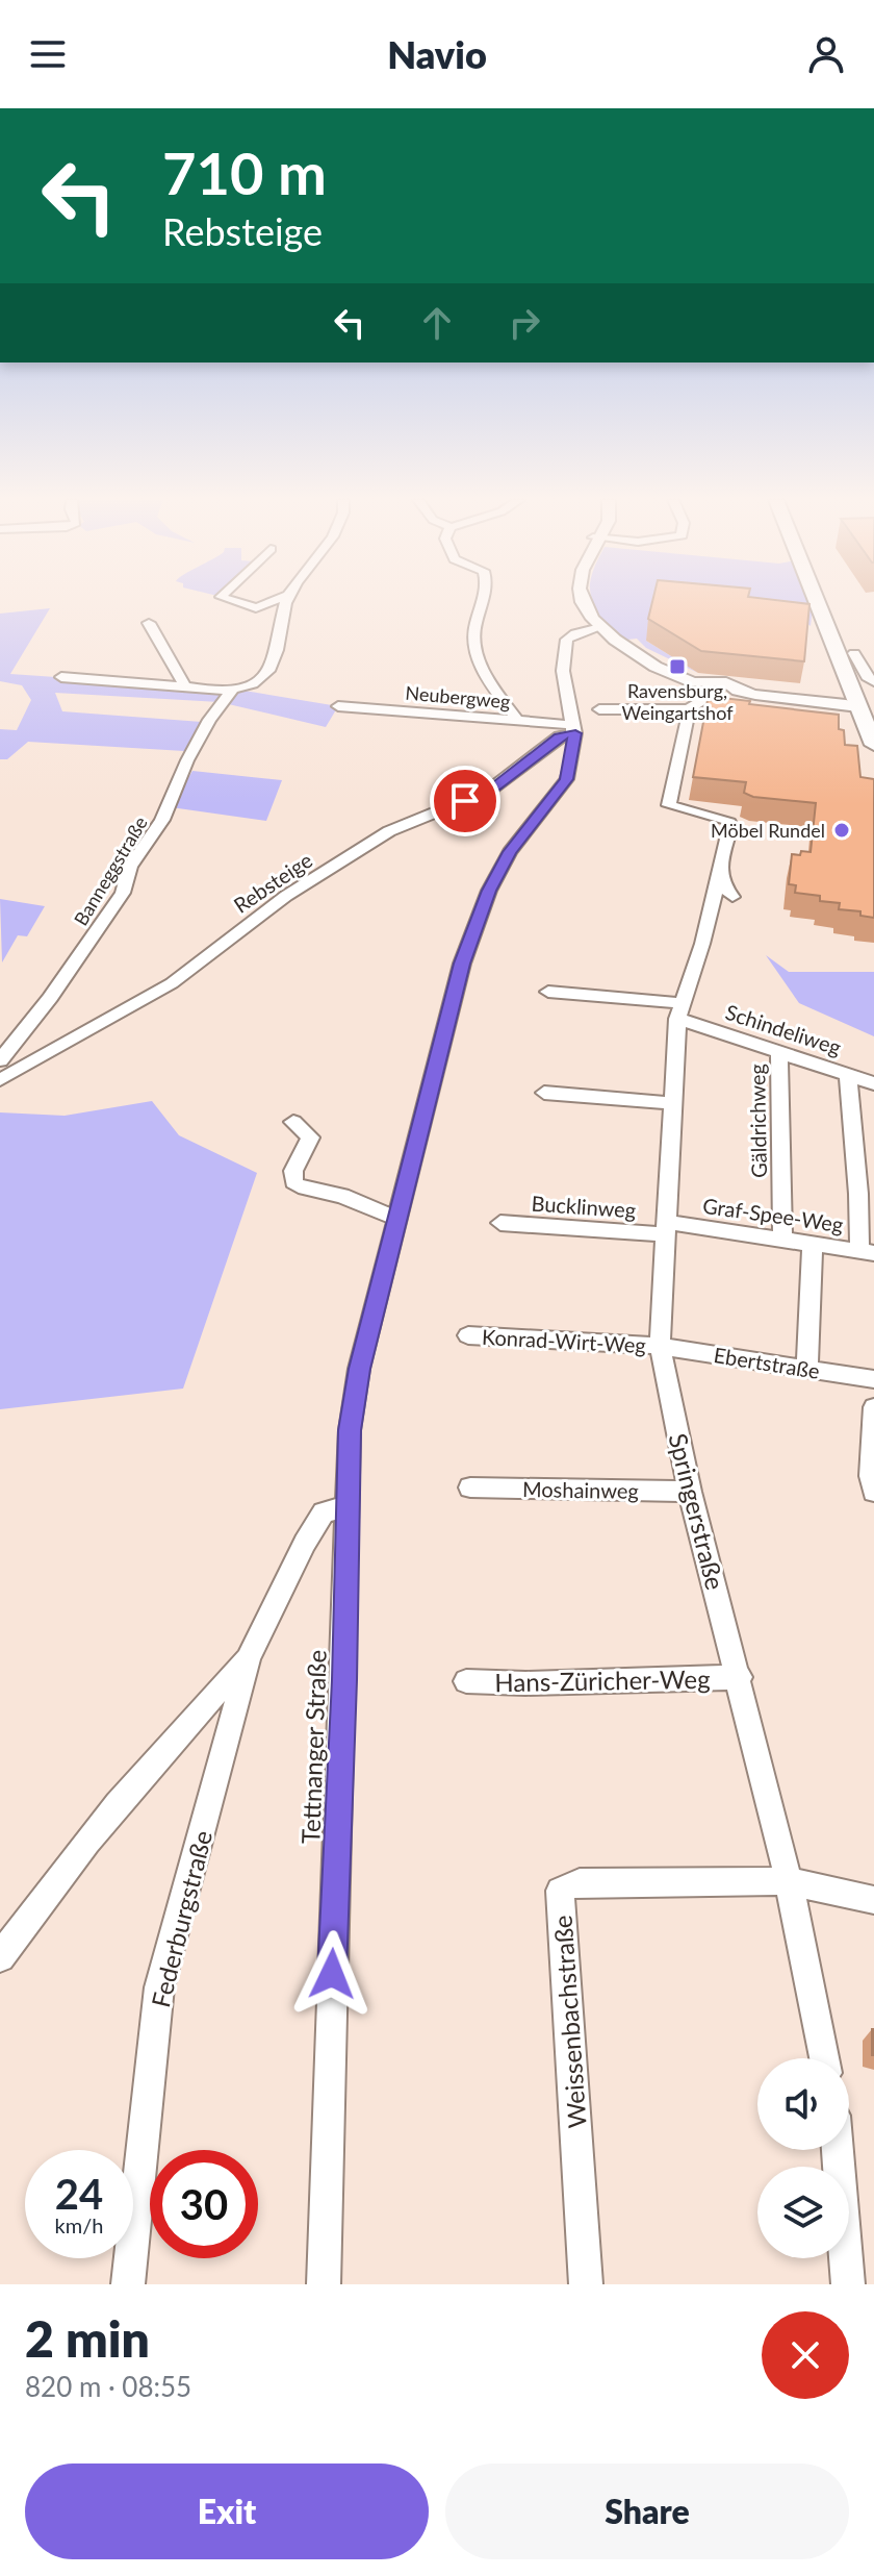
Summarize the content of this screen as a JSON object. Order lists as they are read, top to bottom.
{
  "streets": {
    "street": [
      "Neubergweg",
      "Banneggstraße",
      "Rebsteige",
      "Schindeliweg",
      "Gäldrichweg",
      "Bucklinweg",
      "Graf-Spee-Weg",
      "Konrad-Wirt-Weg",
      "Ebertstraße",
      "Moshainweg",
      "Springerstraße",
      "Hans-Züricher-Weg",
      "Tettnanger Straße",
      "Federburgstraße",
      "Weissenbachstraße"
    ]
  },
  "crossings": [
    ["Neubergweg", "Rebsteige"],
    ["Neubergweg", "Tettnanger Straße"],
    ["Rebsteige", "Tettnanger Straße"],
    ["Schindeliweg", "Gäldrichweg"],
    ["Schindeliweg", "Springerstraße"],
    ["Gäldrichweg", "Graf-Spee-Weg"],
    ["Bucklinweg", "Graf-Spee-Weg"],
    ["Bucklinweg", "Springerstraße"],
    ["Graf-Spee-Weg", "Springerstraße"],
    ["Konrad-Wirt-Weg", "Ebertstraße"],
    ["Konrad-Wirt-Weg", "Springerstraße"],
    ["Ebertstraße", "Springerstraße"],
    ["Moshainweg", "Springerstraße"],
    ["Springerstraße", "Hans-Züricher-Weg"],
    ["Springerstraße", "Weissenbachstraße"],
    ["Tettnanger Straße", "Federburgstraße"]
  ],
  "places": {
    "transit": ["Ravensburg, Weingartshof"],
    "other": ["Möbel Rundel"]
  },
  "page": {
    "header": "Navio",
    "turn": ["710 m", "Rebsteige"],
    "speed": "24 km/h",
    "limit": "30",
    "heading": ["2 min", "820 m · 08:55"],
    "buttons": ["Exit", "Share"]
  }
}
